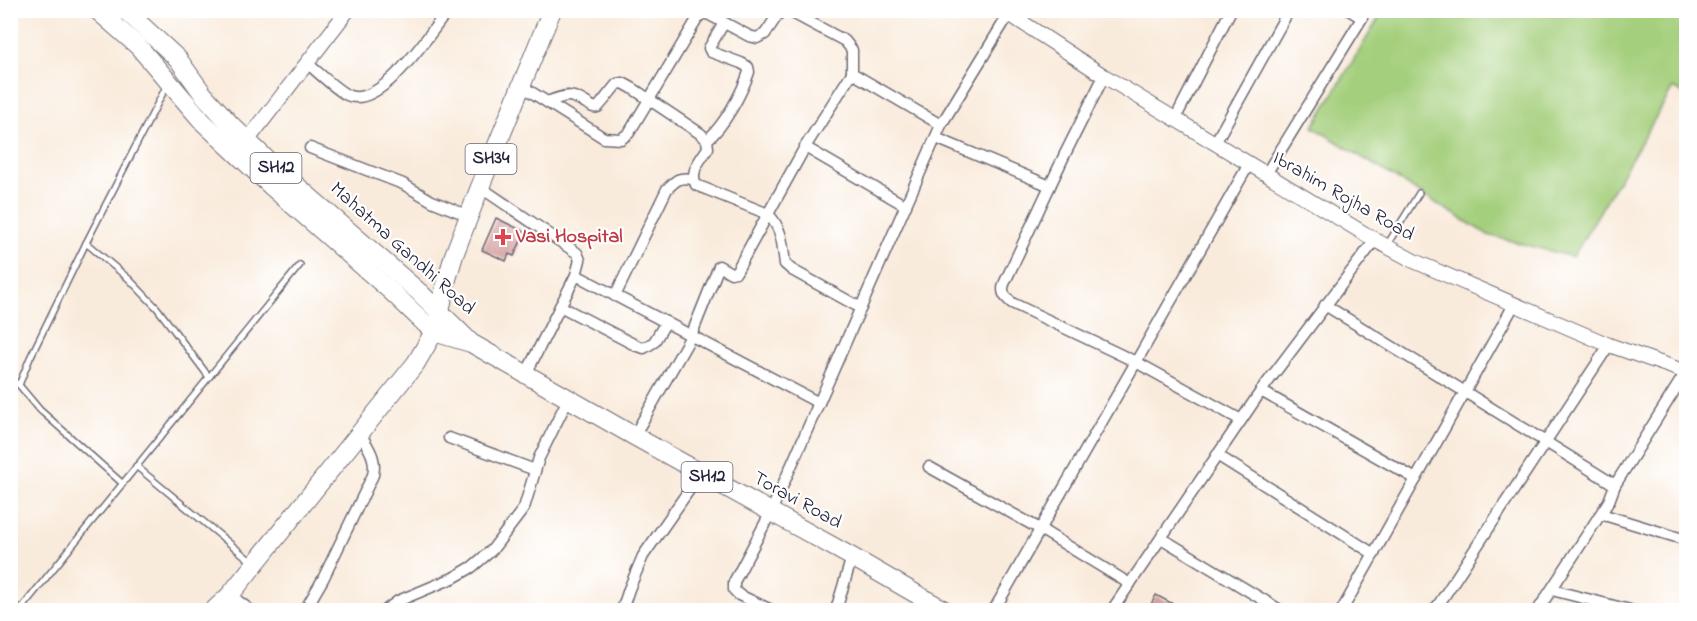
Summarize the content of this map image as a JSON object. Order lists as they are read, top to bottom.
{
  "streets": {
    "main road": [
      "SH34",
      "SH12",
      "Mahatma Gandhi Road",
      "Toravi Road"
    ],
    "street": ["Ibrahim Rojha Road"]
  },
  "crossings": [
    ["SH34", "Mahatma Gandhi Road"],
    ["Mahatma Gandhi Road", "Toravi Road"]
  ],
  "places": {
    "health": ["Vasi Hospital"]
  }
}
